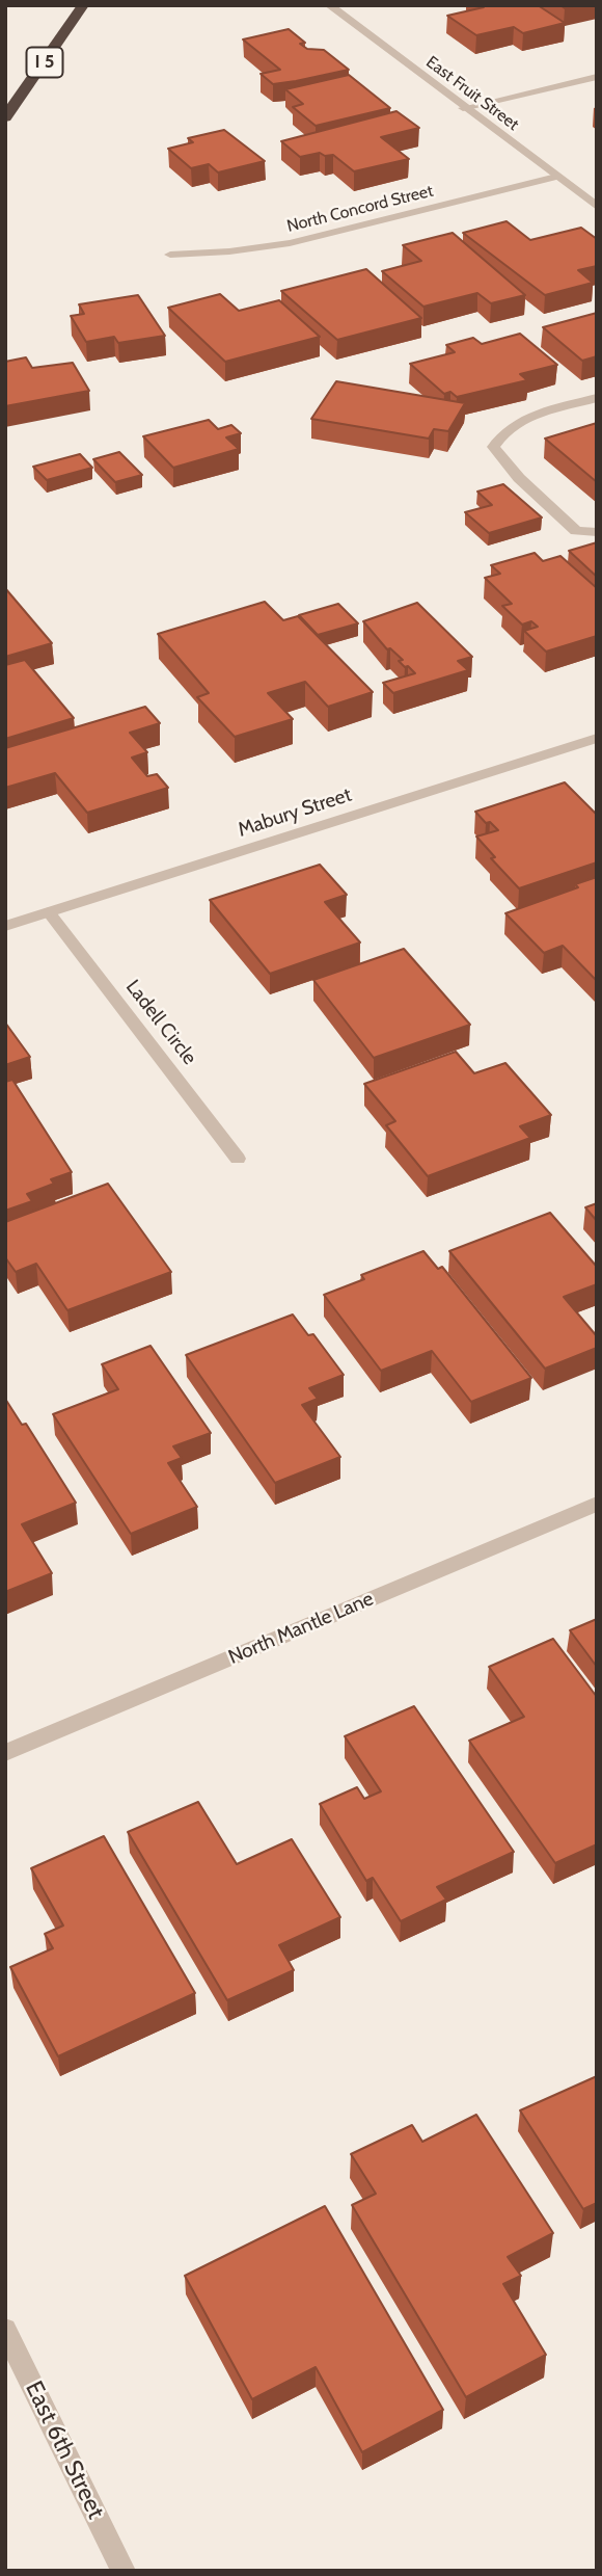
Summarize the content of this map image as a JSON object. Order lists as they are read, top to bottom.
{
  "streets": {
    "highway": ["I 5"],
    "street": [
      "East Fruit Street",
      "North Concord Street",
      "Mabury Street",
      "Ladell Circle",
      "North Mantle Lane",
      "East 6th Street"
    ]
  },
  "crossings": [
    ["East Fruit Street", "North Concord Street"],
    ["Mabury Street", "Ladell Circle"]
  ]
}
